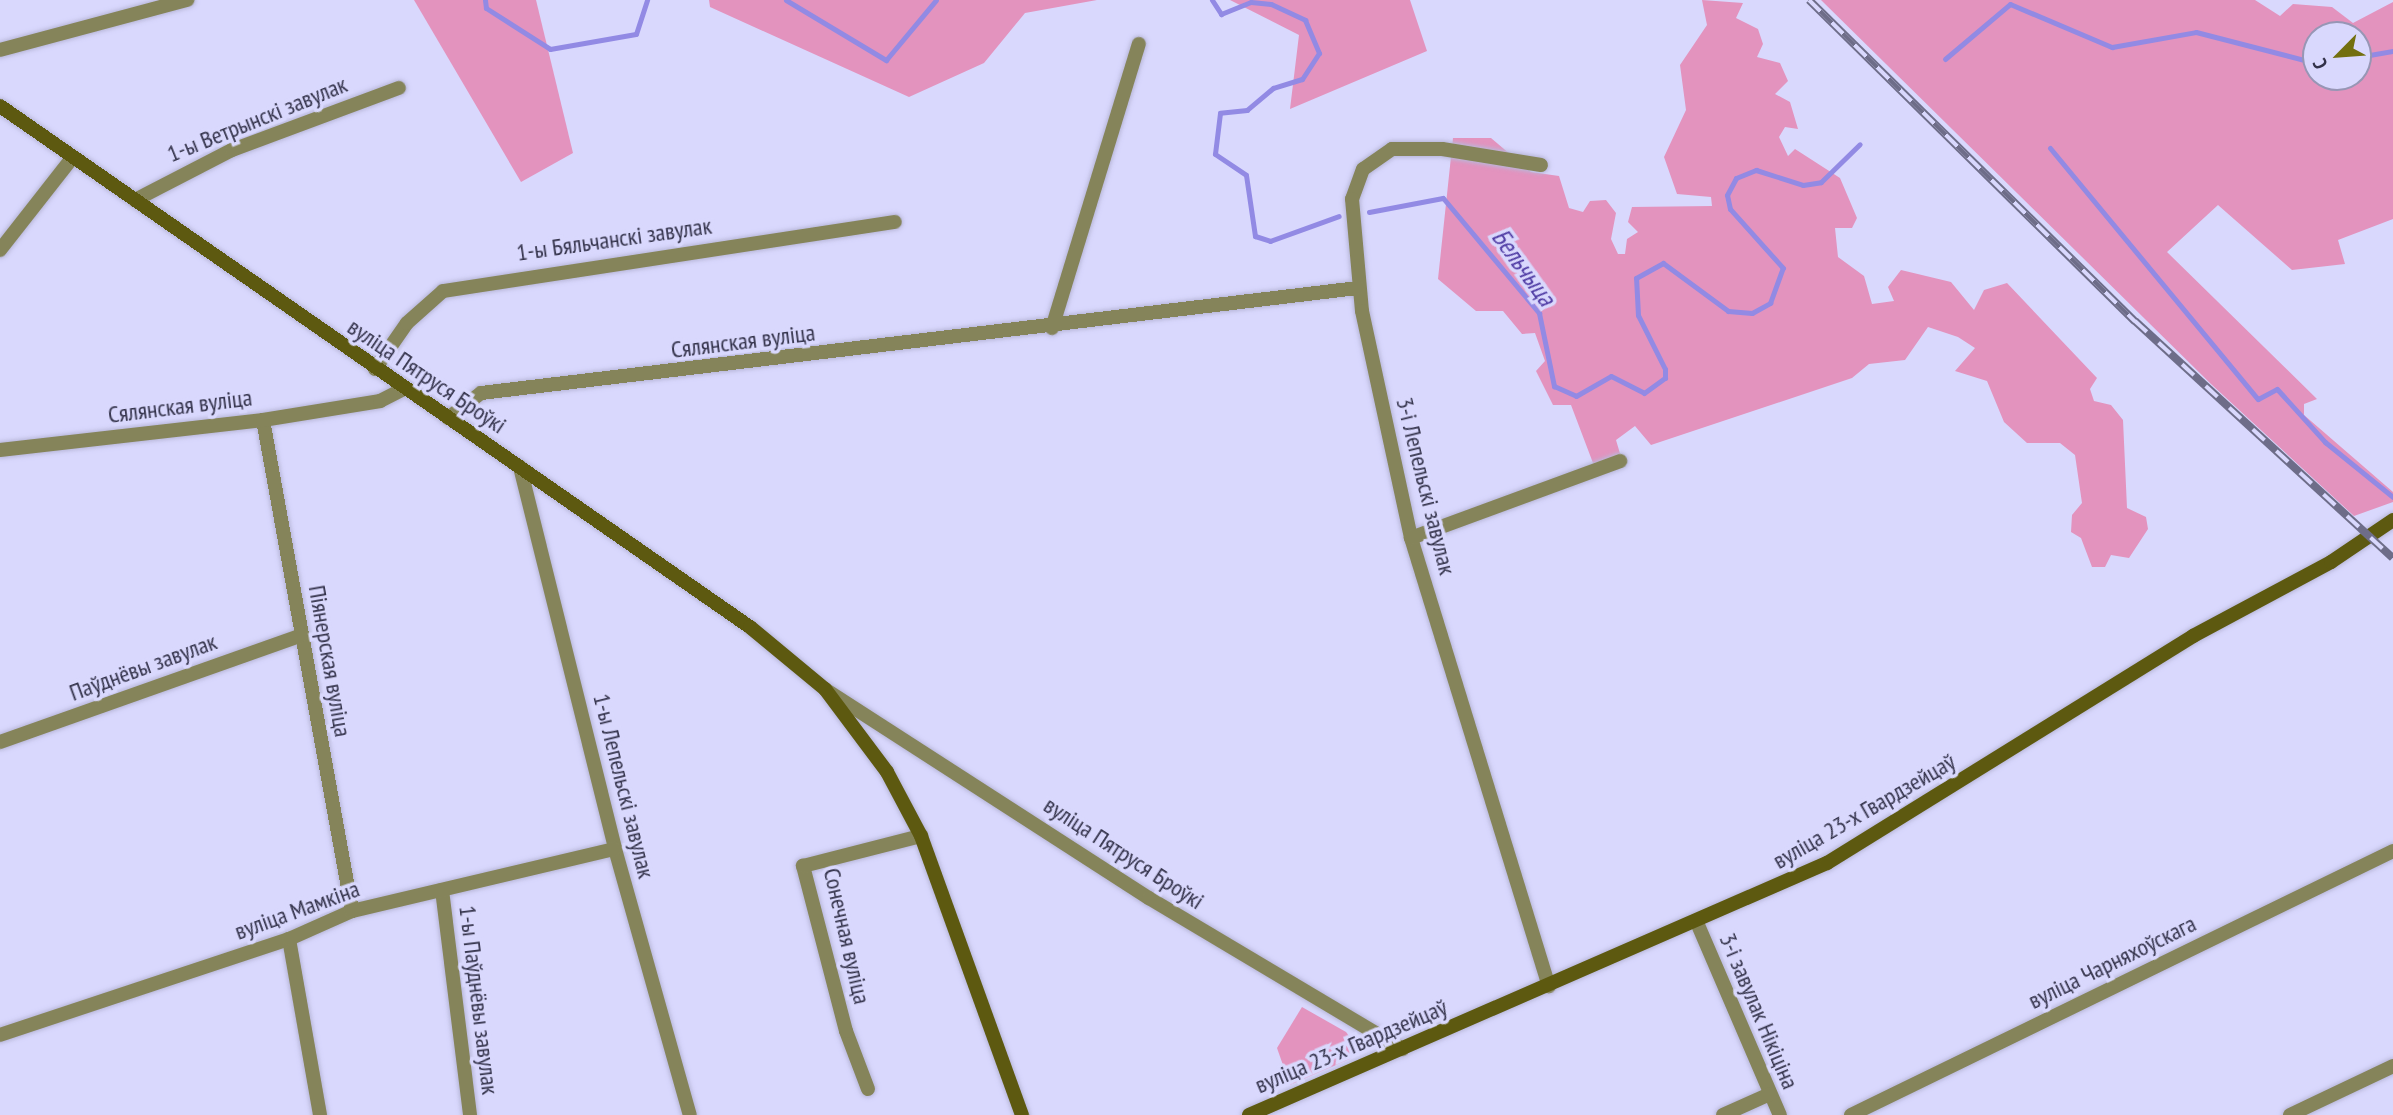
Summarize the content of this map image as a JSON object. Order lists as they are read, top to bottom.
{
  "streets": {
    "main road": ["вуліца Пятруся Броўкі", "вуліца 23-х Гвардзейцаў"],
    "street": [
      "1-ы Ветрынскі завулак",
      "1-ы Бяльчанскі завулак",
      "Сялянская вуліца",
      "3-і Лепельскі завулак",
      "Піянерская вуліца",
      "Паўднёвы завулак",
      "1-ы Лепельскі завулак",
      "вуліца Мамкіна",
      "Сонечная вуліца",
      "вуліца Чарняхоўскага",
      "1-ы Паўднёвы завулак",
      "3-і завулак Нікіціна"
    ]
  },
  "crossings": [
    ["1-ы Ветрынскі завулак", "вуліца Пятруся Броўкі"],
    ["1-ы Бяльчанскі завулак", "вуліца Пятруся Броўкі"],
    ["Сялянская вуліца", "вуліца Пятруся Броўкі"],
    ["Сялянская вуліца", "3-і Лепельскі завулак"],
    ["Сялянская вуліца", "Піянерская вуліца"],
    ["вуліца Пятруся Броўкі", "1-ы Лепельскі завулак"],
    ["вуліца Пятруся Броўкі", "вуліца 23-х Гвардзейцаў"],
    ["вуліца Пятруся Броўкі", "Сонечная вуліца"],
    ["3-і Лепельскі завулак", "вуліца 23-х Гвардзейцаў"],
    ["Піянерская вуліца", "Паўднёвы завулак"],
    ["Піянерская вуліца", "вуліца Мамкіна"],
    ["1-ы Лепельскі завулак", "вуліца Мамкіна"],
    ["вуліца 23-х Гвардзейцаў", "3-і завулак Нікіціна"],
    ["вуліца Мамкіна", "1-ы Паўднёвы завулак"]
  ],
  "water": ["Бельчыца"],
  "north": "bottom left"
}
